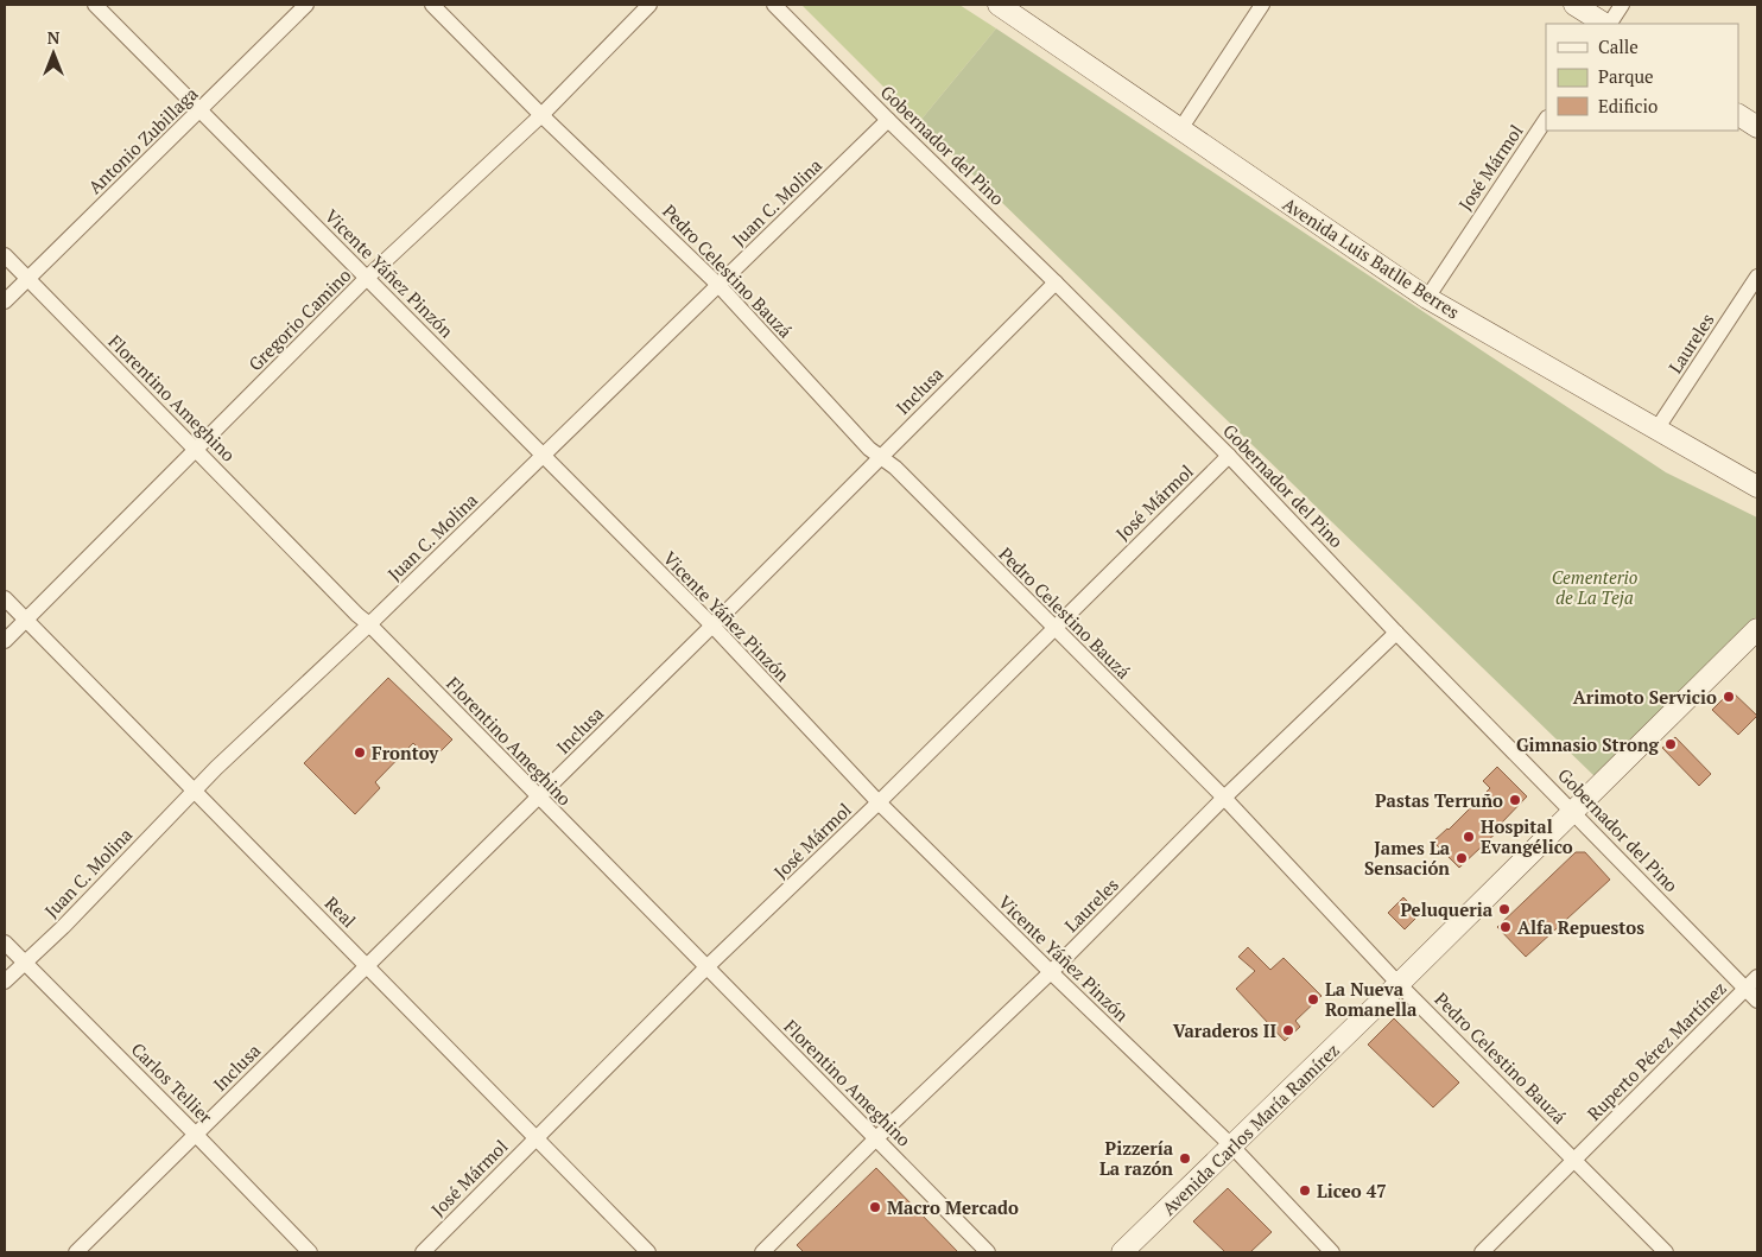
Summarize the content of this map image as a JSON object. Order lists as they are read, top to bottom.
{
  "streets": {
    "main road": ["Avenida Luis Batlle Berres", "Avenida Carlos María Ramírez"],
    "street": [
      "Antonio Zubillaga",
      "Gobernador del Pino",
      "José Mármol",
      "Juan C. Molina",
      "Pedro Celestino Bauzá",
      "Vicente Yáñez Pinzón",
      "Gregorio Camino",
      "Laureles",
      "Inclusa",
      "Florentino Ameghino",
      "Real",
      "Ruperto Pérez Martínez",
      "Carlos Tellier"
    ]
  },
  "crossings": [
    ["Antonio Zubillaga", "Vicente Yáñez Pinzón"],
    ["Antonio Zubillaga", "Florentino Ameghino"],
    ["Gobernador del Pino", "José Mármol"],
    ["Gobernador del Pino", "Juan C. Molina"],
    ["Gobernador del Pino", "Laureles"],
    ["Gobernador del Pino", "Inclusa"],
    ["Gobernador del Pino", "Ruperto Pérez Martínez"],
    ["Gobernador del Pino", "Avenida Carlos María Ramírez"],
    ["José Mármol", "Avenida Luis Batlle Berres"],
    ["José Mármol", "Pedro Celestino Bauzá"],
    ["José Mármol", "Vicente Yáñez Pinzón"],
    ["José Mármol", "Florentino Ameghino"],
    ["José Mármol", "Real"],
    ["Juan C. Molina", "Pedro Celestino Bauzá"],
    ["Juan C. Molina", "Vicente Yáñez Pinzón"],
    ["Juan C. Molina", "Florentino Ameghino"],
    ["Juan C. Molina", "Real"],
    ["Juan C. Molina", "Carlos Tellier"],
    ["Avenida Luis Batlle Berres", "Laureles"],
    ["Pedro Celestino Bauzá", "Gregorio Camino"],
    ["Pedro Celestino Bauzá", "Laureles"],
    ["Pedro Celestino Bauzá", "Inclusa"],
    ["Pedro Celestino Bauzá", "Ruperto Pérez Martínez"],
    ["Pedro Celestino Bauzá", "Avenida Carlos María Ramírez"],
    ["Vicente Yáñez Pinzón", "Gregorio Camino"],
    ["Vicente Yáñez Pinzón", "Laureles"],
    ["Vicente Yáñez Pinzón", "Inclusa"],
    ["Vicente Yáñez Pinzón", "Avenida Carlos María Ramírez"],
    ["Gregorio Camino", "Florentino Ameghino"],
    ["Gregorio Camino", "Real"],
    ["Laureles", "Florentino Ameghino"],
    ["Inclusa", "Florentino Ameghino"],
    ["Inclusa", "Real"],
    ["Inclusa", "Carlos Tellier"]
  ],
  "parks": ["Cementerio de La Teja"],
  "places": [
    "Arimoto Servicio",
    "Gimnasio Strong",
    "Frontoy",
    "Pastas Terruño",
    "Hospital Evangélico",
    "James La Sensación",
    "Peluqueria",
    "Alfa Repuestos",
    "La Nueva Romanella",
    "Varaderos II",
    "Pizzería La razón",
    "Liceo 47",
    "Macro Mercado"
  ],
  "legend": ["Calle", "Parque", "Edificio"],
  "north": "top"
}
